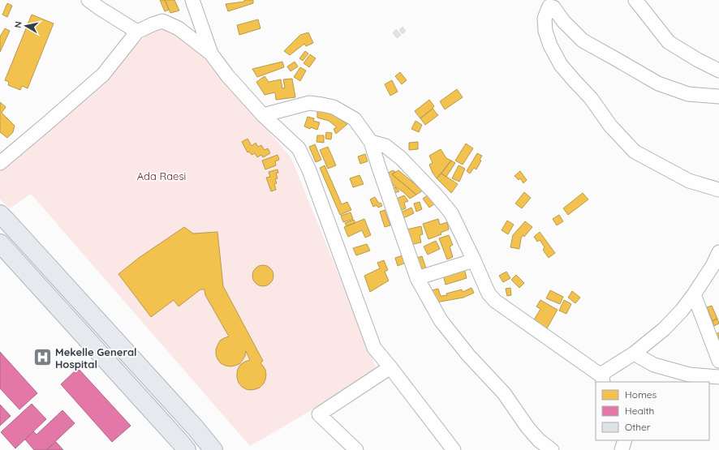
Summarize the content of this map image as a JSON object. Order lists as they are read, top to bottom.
{
  "parks": ["Ada Raesi"],
  "places": {
    "hospital": ["Mekelle General Hospital"]
  },
  "legend": ["Homes", "Health", "Other"],
  "north": "left"
}
